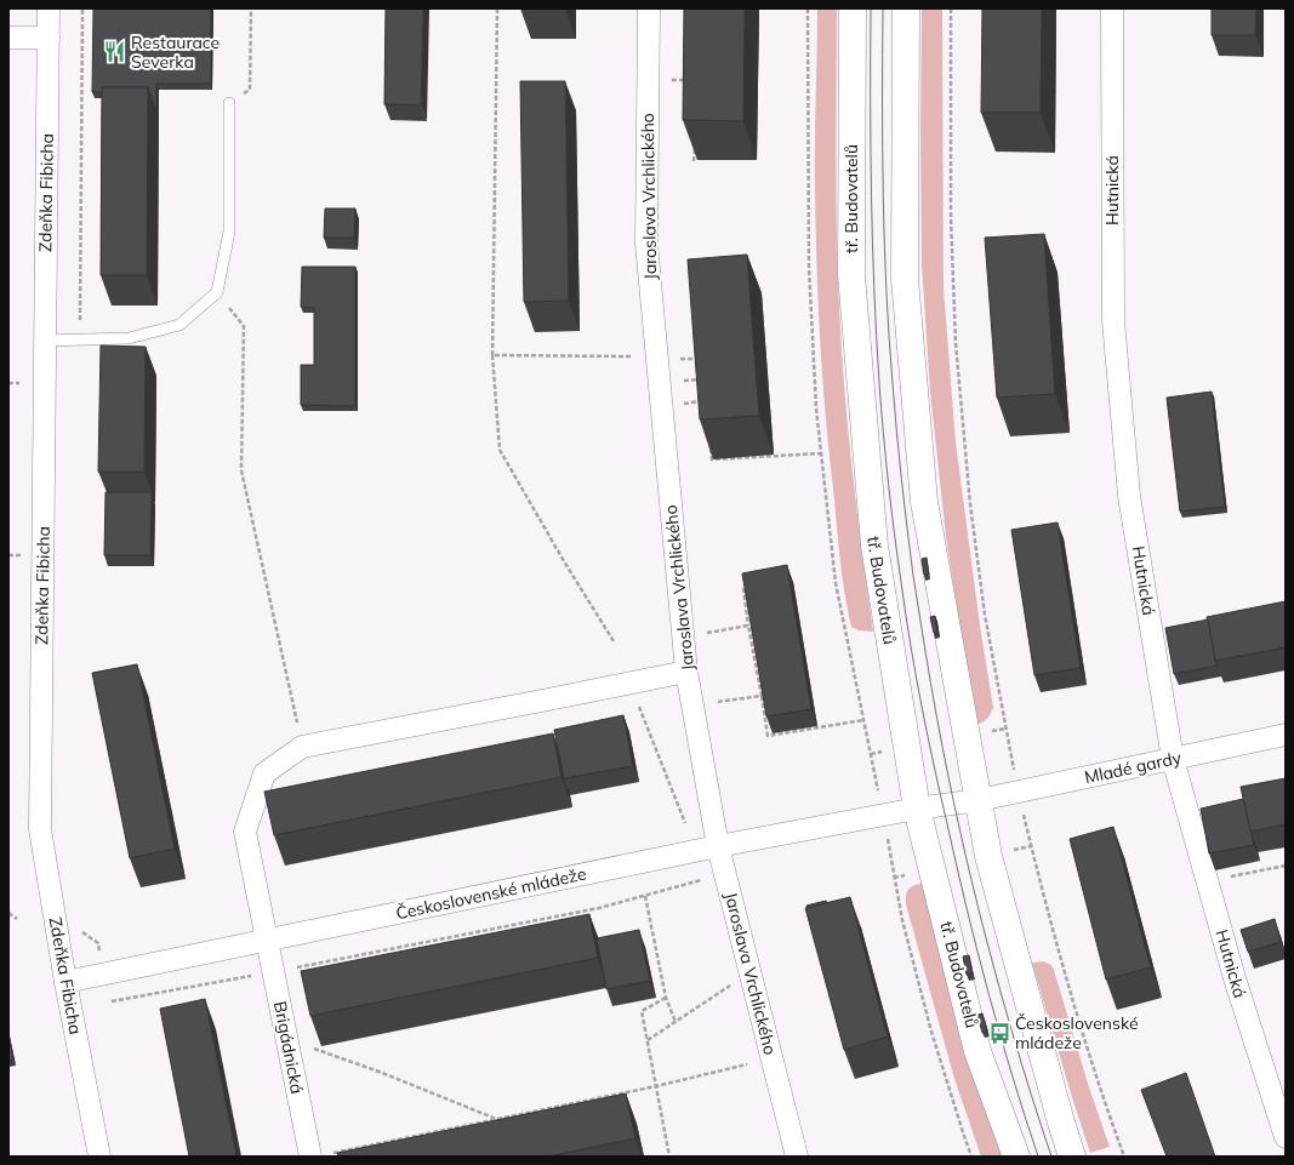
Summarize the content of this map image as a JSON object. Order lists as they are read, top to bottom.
{
  "streets": {
    "street": [
      "Hutnická",
      "Zdeňka Fibicha",
      "Jaroslava Vrchlického",
      "tř. Budovatelů",
      "Mladé gardy",
      "Československé mládeže",
      "Brigádnická"
    ]
  },
  "crossings": [
    ["Hutnická", "Mladé gardy"],
    ["Zdeňka Fibicha", "Československé mládeže"],
    ["Jaroslava Vrchlického", "Československé mládeže"],
    ["tř. Budovatelů", "Mladé gardy"],
    ["tř. Budovatelů", "Československé mládeže"],
    ["Mladé gardy", "Československé mládeže"],
    ["Československé mládeže", "Brigádnická"]
  ],
  "places": {
    "restaurant": ["Restaurace Severka"],
    "bus stop": ["Československé mládeže"]
  }
}
